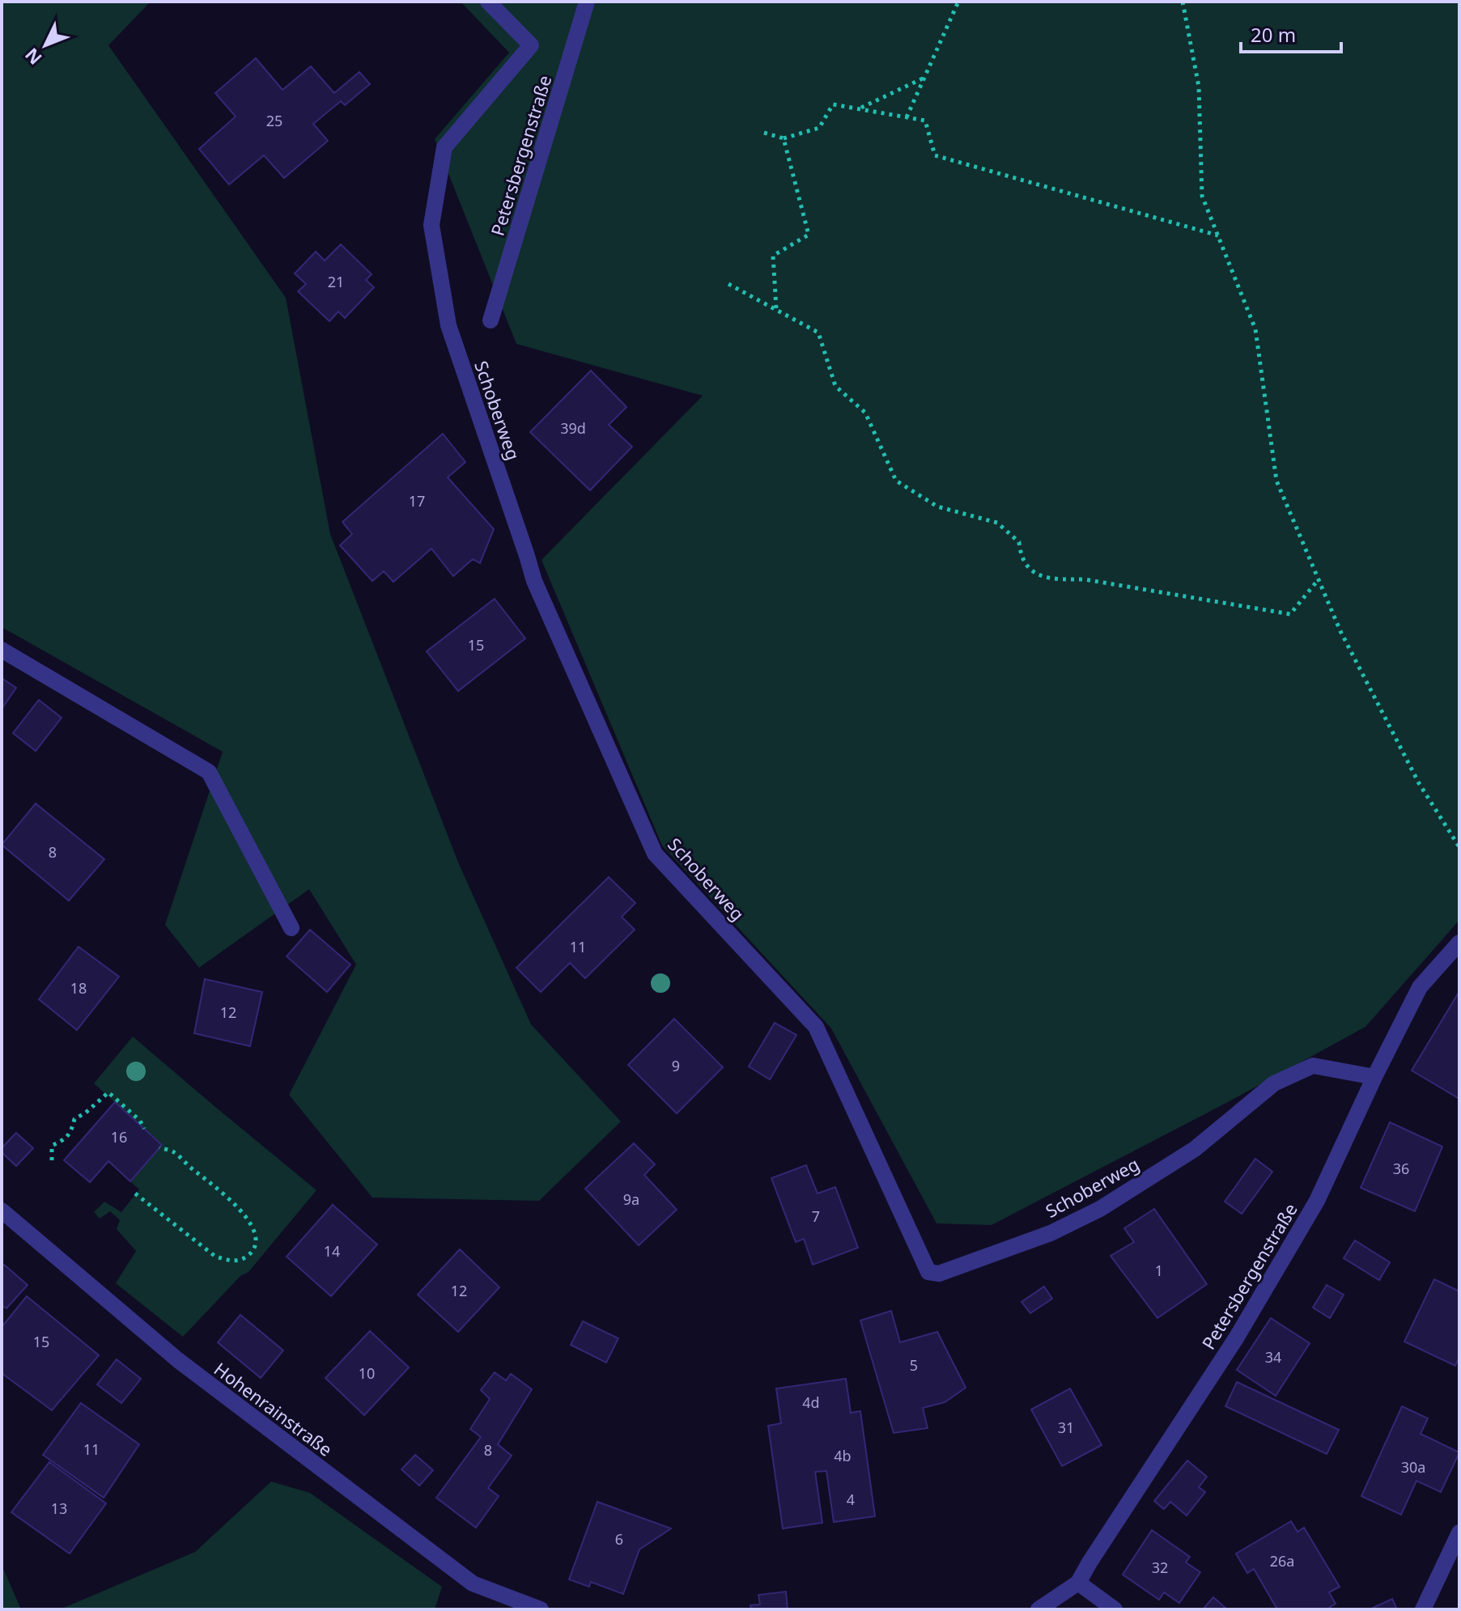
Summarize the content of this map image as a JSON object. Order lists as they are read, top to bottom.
{
  "streets": {
    "street": ["Petersbergenstraße", "Schoberweg", "Hohenrainstraße"]
  },
  "crossings": [
    ["Petersbergenstraße", "Schoberweg"]
  ],
  "house_numbers": [
    "25",
    "21",
    "39d",
    "17",
    "15",
    "8",
    "11",
    "18",
    "12",
    "9",
    "16",
    "36",
    "9a",
    "7",
    "14",
    "1",
    "12",
    "15",
    "34",
    "5",
    "10",
    "4d",
    "31",
    "11",
    "8",
    "4b",
    "30a",
    "4",
    "13",
    "6",
    "26a",
    "32"
  ],
  "scale_bar": "20 m",
  "north": "bottom left"
}
